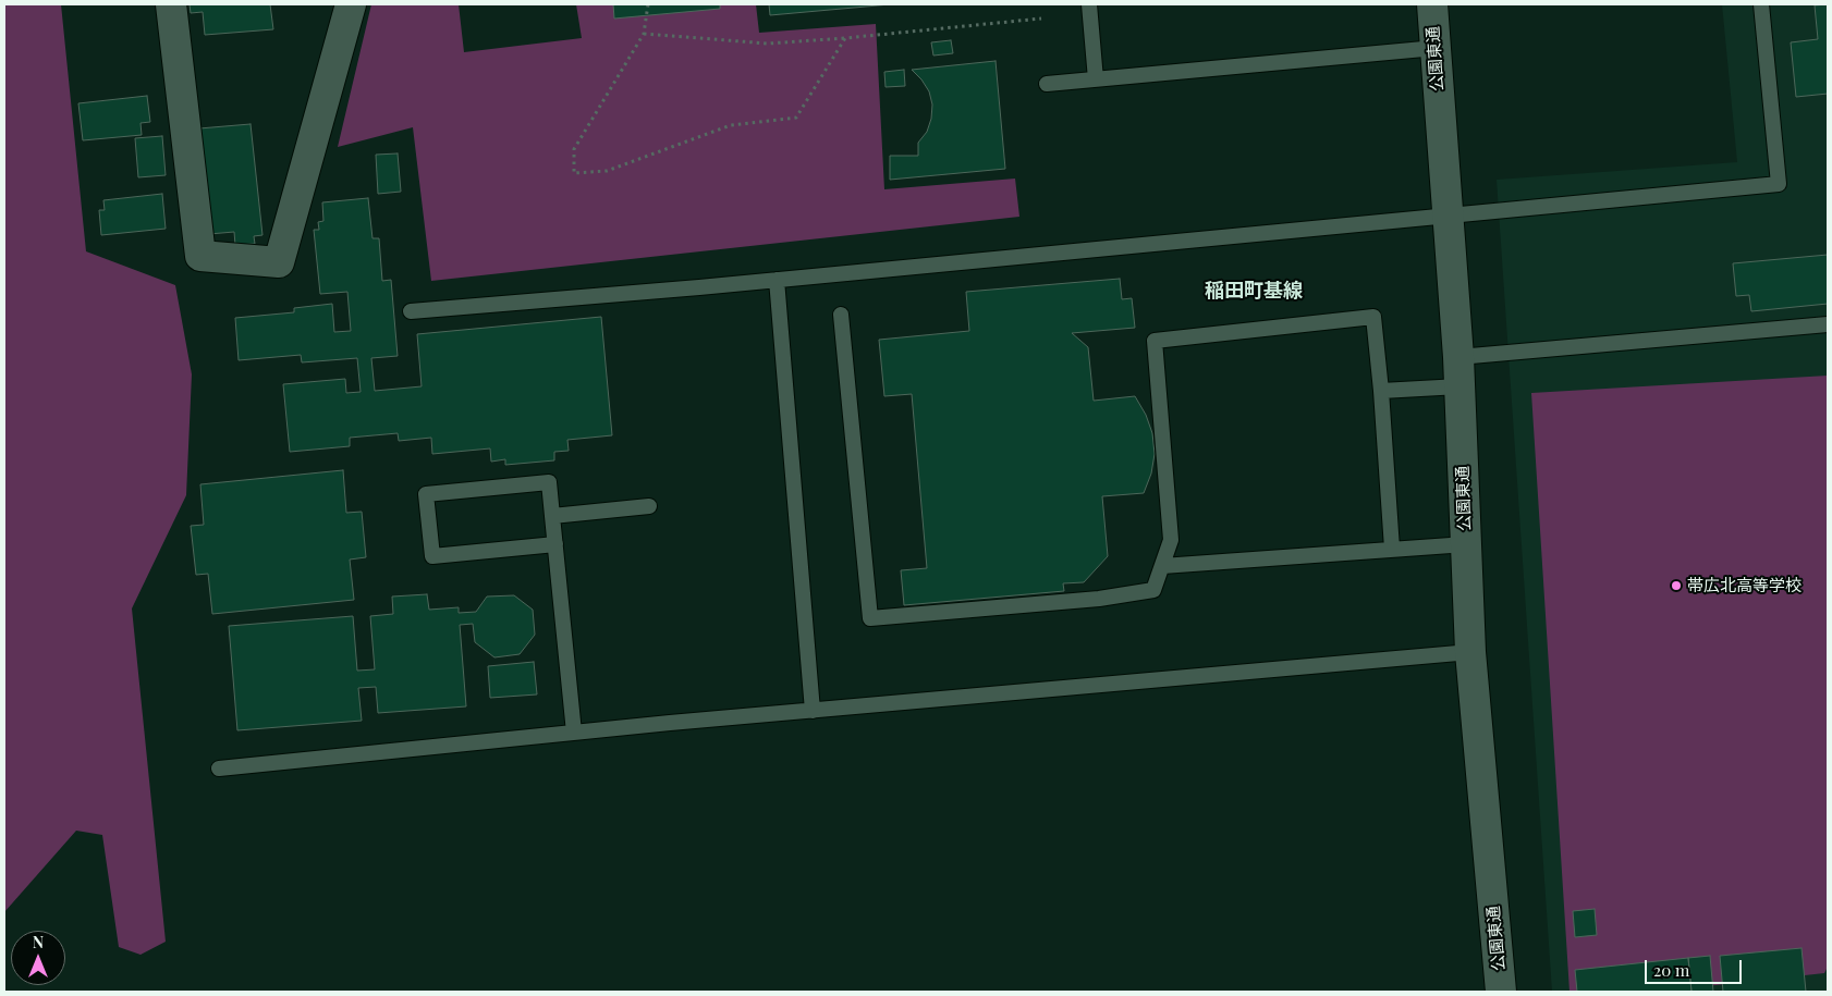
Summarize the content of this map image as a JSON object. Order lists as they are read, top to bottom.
{
  "streets": {
    "street": ["公園東通"]
  },
  "districts": ["稲田町基線"],
  "places": ["帯広北高等学校"],
  "scale_bar": "20 m",
  "north": "top"
}
